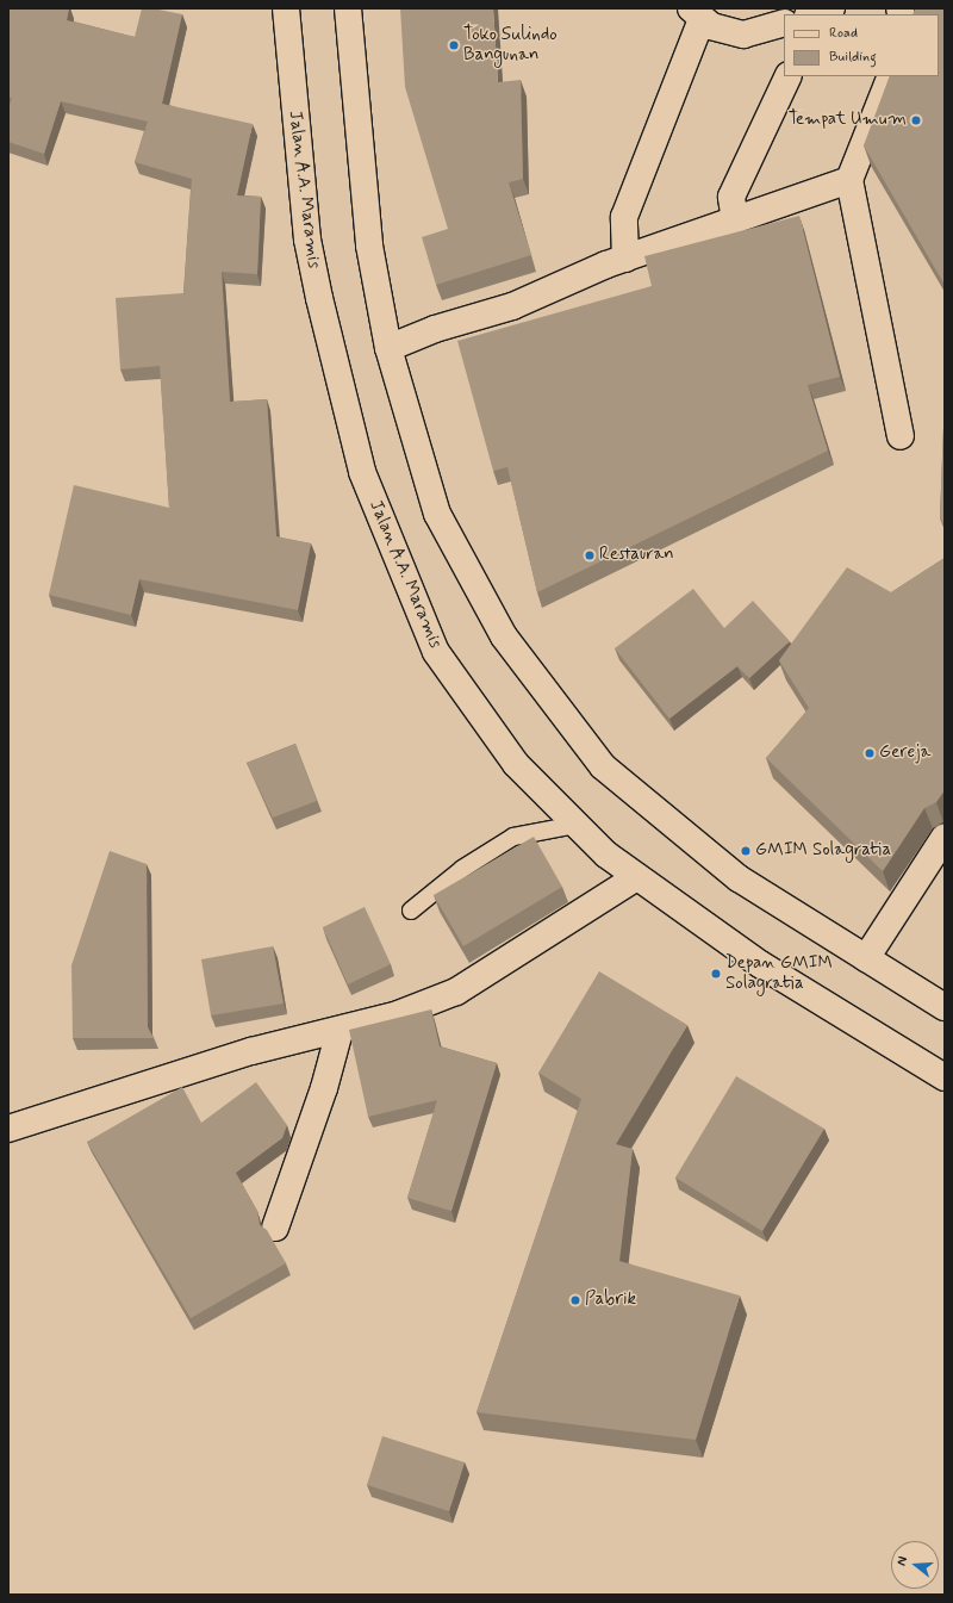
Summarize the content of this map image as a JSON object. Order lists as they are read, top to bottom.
{
  "streets": {
    "main road": ["Jalan A.A. Maramis"]
  },
  "places": [
    "Toko Sulindo Bangunan",
    "Tempat Umum",
    "Restauran",
    "Gereja",
    "GMIM Solagratia",
    "Depan GMIM Solagratia",
    "Pabrik"
  ],
  "legend": ["Road", "Building"],
  "north": "left"
}
